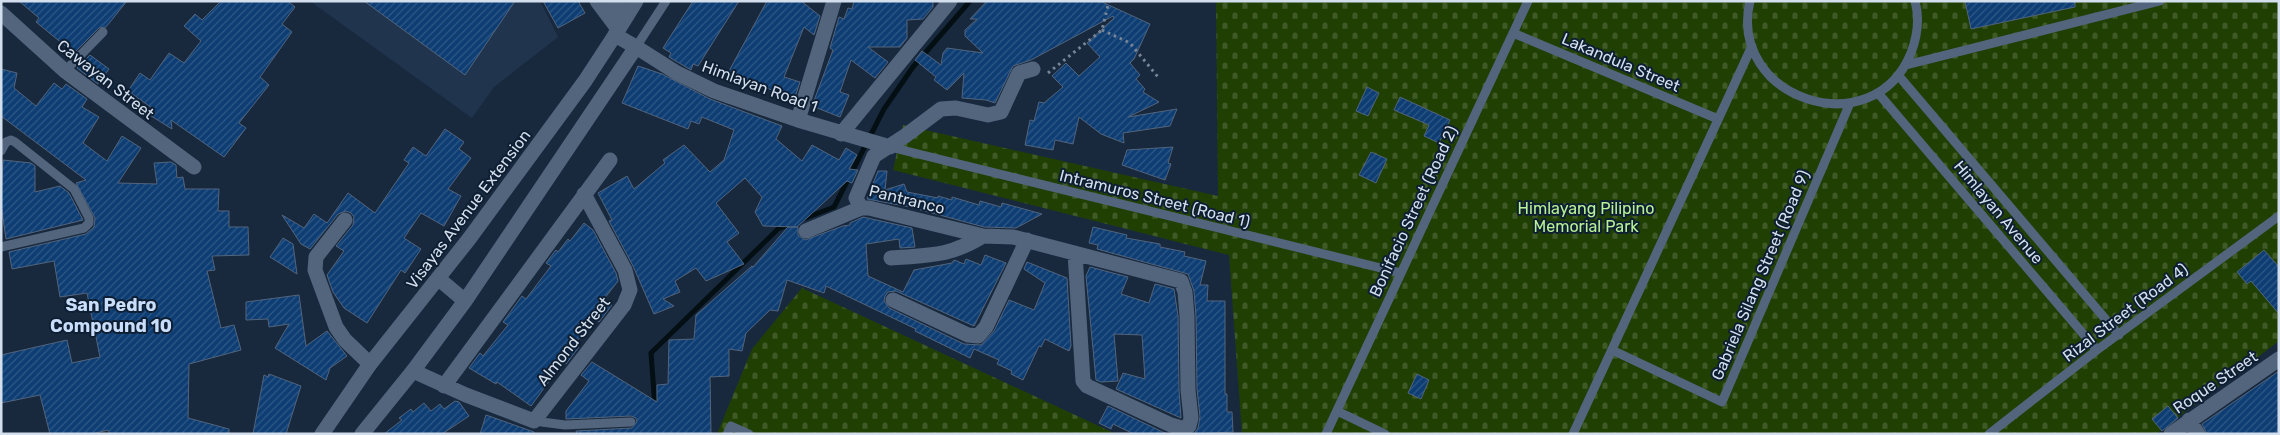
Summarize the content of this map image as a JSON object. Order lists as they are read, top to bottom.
{
  "streets": {
    "street": [
      "Cawayan Street",
      "Himlayan Road 1",
      "Pantranco",
      "Visayas Avenue Extension",
      "Almond Street",
      "Roque Street"
    ],
    "lane": [
      "Lakandula Street",
      "Intramuros Street (Road 1)",
      "Bonifacio Street (Road 2)",
      "Himlayan Avenue",
      "Gabriela Silang Street (Road 9)",
      "Rizal Street (Road 4)"
    ]
  },
  "crossings": [
    ["Lakandula Street", "Bonifacio Street (Road 2)"],
    ["Himlayan Road 1", "Intramuros Street (Road 1)"],
    ["Himlayan Road 1", "Pantranco"],
    ["Himlayan Road 1", "Visayas Avenue Extension"],
    ["Intramuros Street (Road 1)", "Pantranco"],
    ["Intramuros Street (Road 1)", "Bonifacio Street (Road 2)"],
    ["Himlayan Avenue", "Rizal Street (Road 4)"]
  ],
  "districts": ["San Pedro Compound 10"],
  "parks": ["Himlayang Pilipino Memorial Park"]
}
